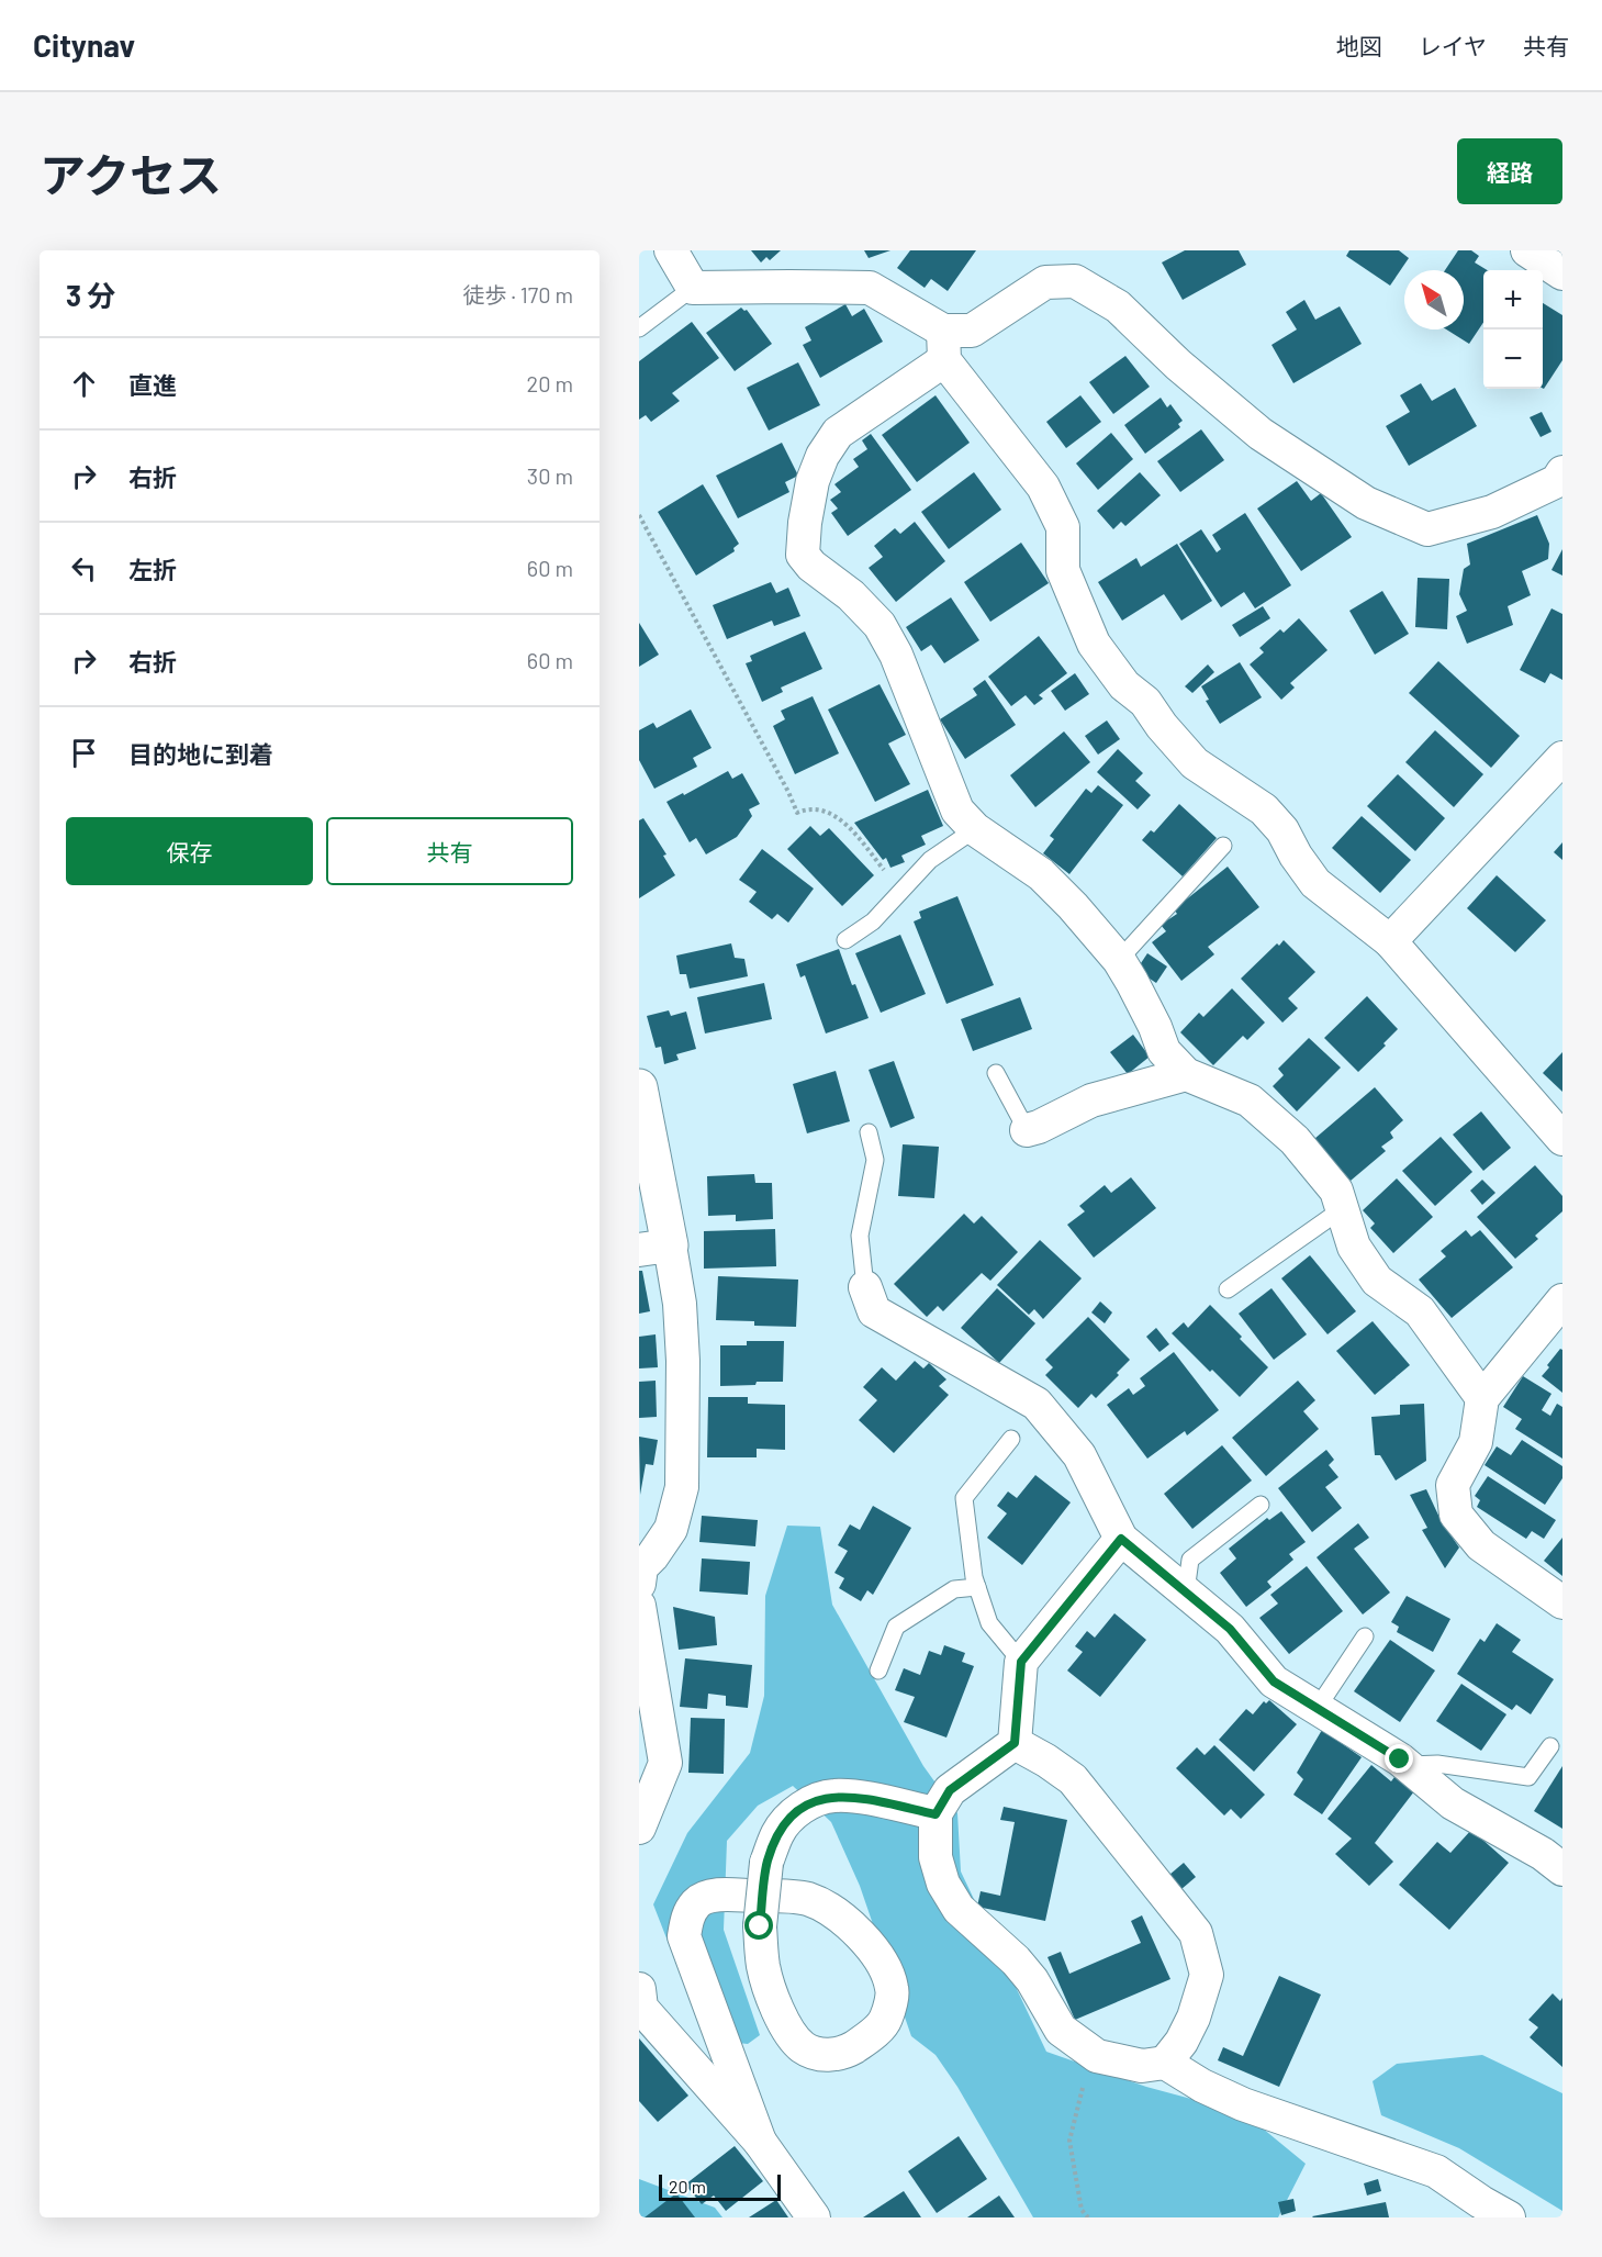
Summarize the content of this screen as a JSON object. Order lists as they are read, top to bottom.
{
  "scale_bar": "20 m",
  "north": "top left",
  "page": {
    "header": "Citynav",
    "nav": ["地図", "レイヤ", "共有"],
    "title": "アクセス",
    "buttons": [
      "経路",
      ["保存", "共有"]
    ],
    "heading": ["3 分", "徒歩 · 170 m"],
    "map_buttons": ["+", "−"],
    "list": [
      ["直進", "20 m"],
      ["右折", "30 m"],
      ["左折", "60 m"],
      ["右折", "60 m"],
      "目的地に到着"
    ],
    "scale": "20 m"
  }
}
